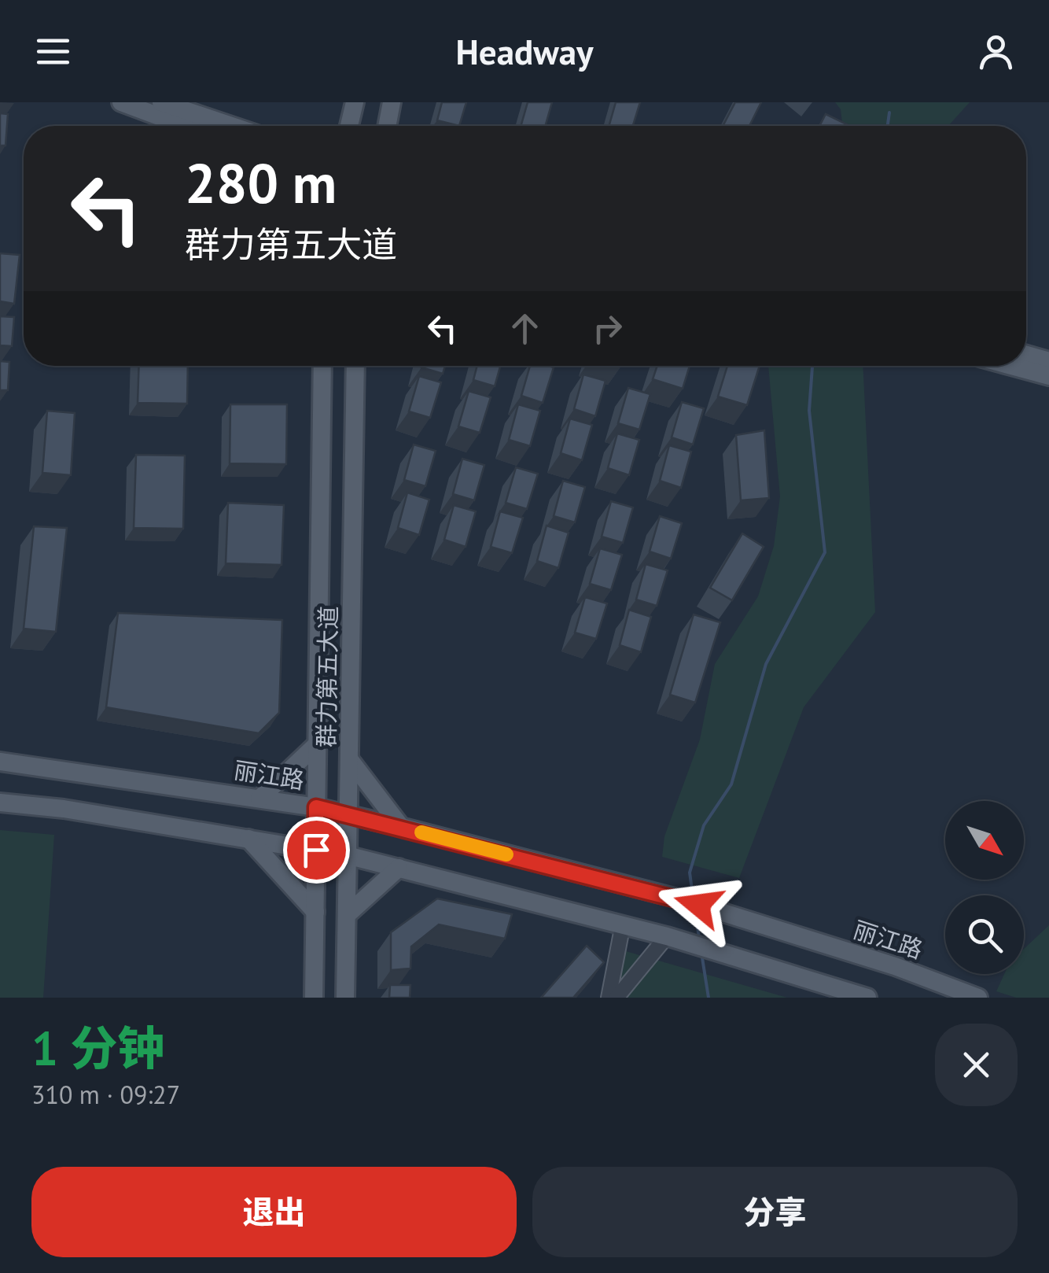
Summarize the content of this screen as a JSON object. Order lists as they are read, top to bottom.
{
  "streets": {
    "main road": ["群力第五大道", "丽江路"]
  },
  "crossings": [
    ["群力第五大道", "丽江路"]
  ],
  "north": "bottom right",
  "page": {
    "header": "Headway",
    "turn": ["280 m", "群力第五大道"],
    "heading": ["1 分钟", "310 m · 09:27"],
    "buttons": ["退出", "分享"]
  }
}
